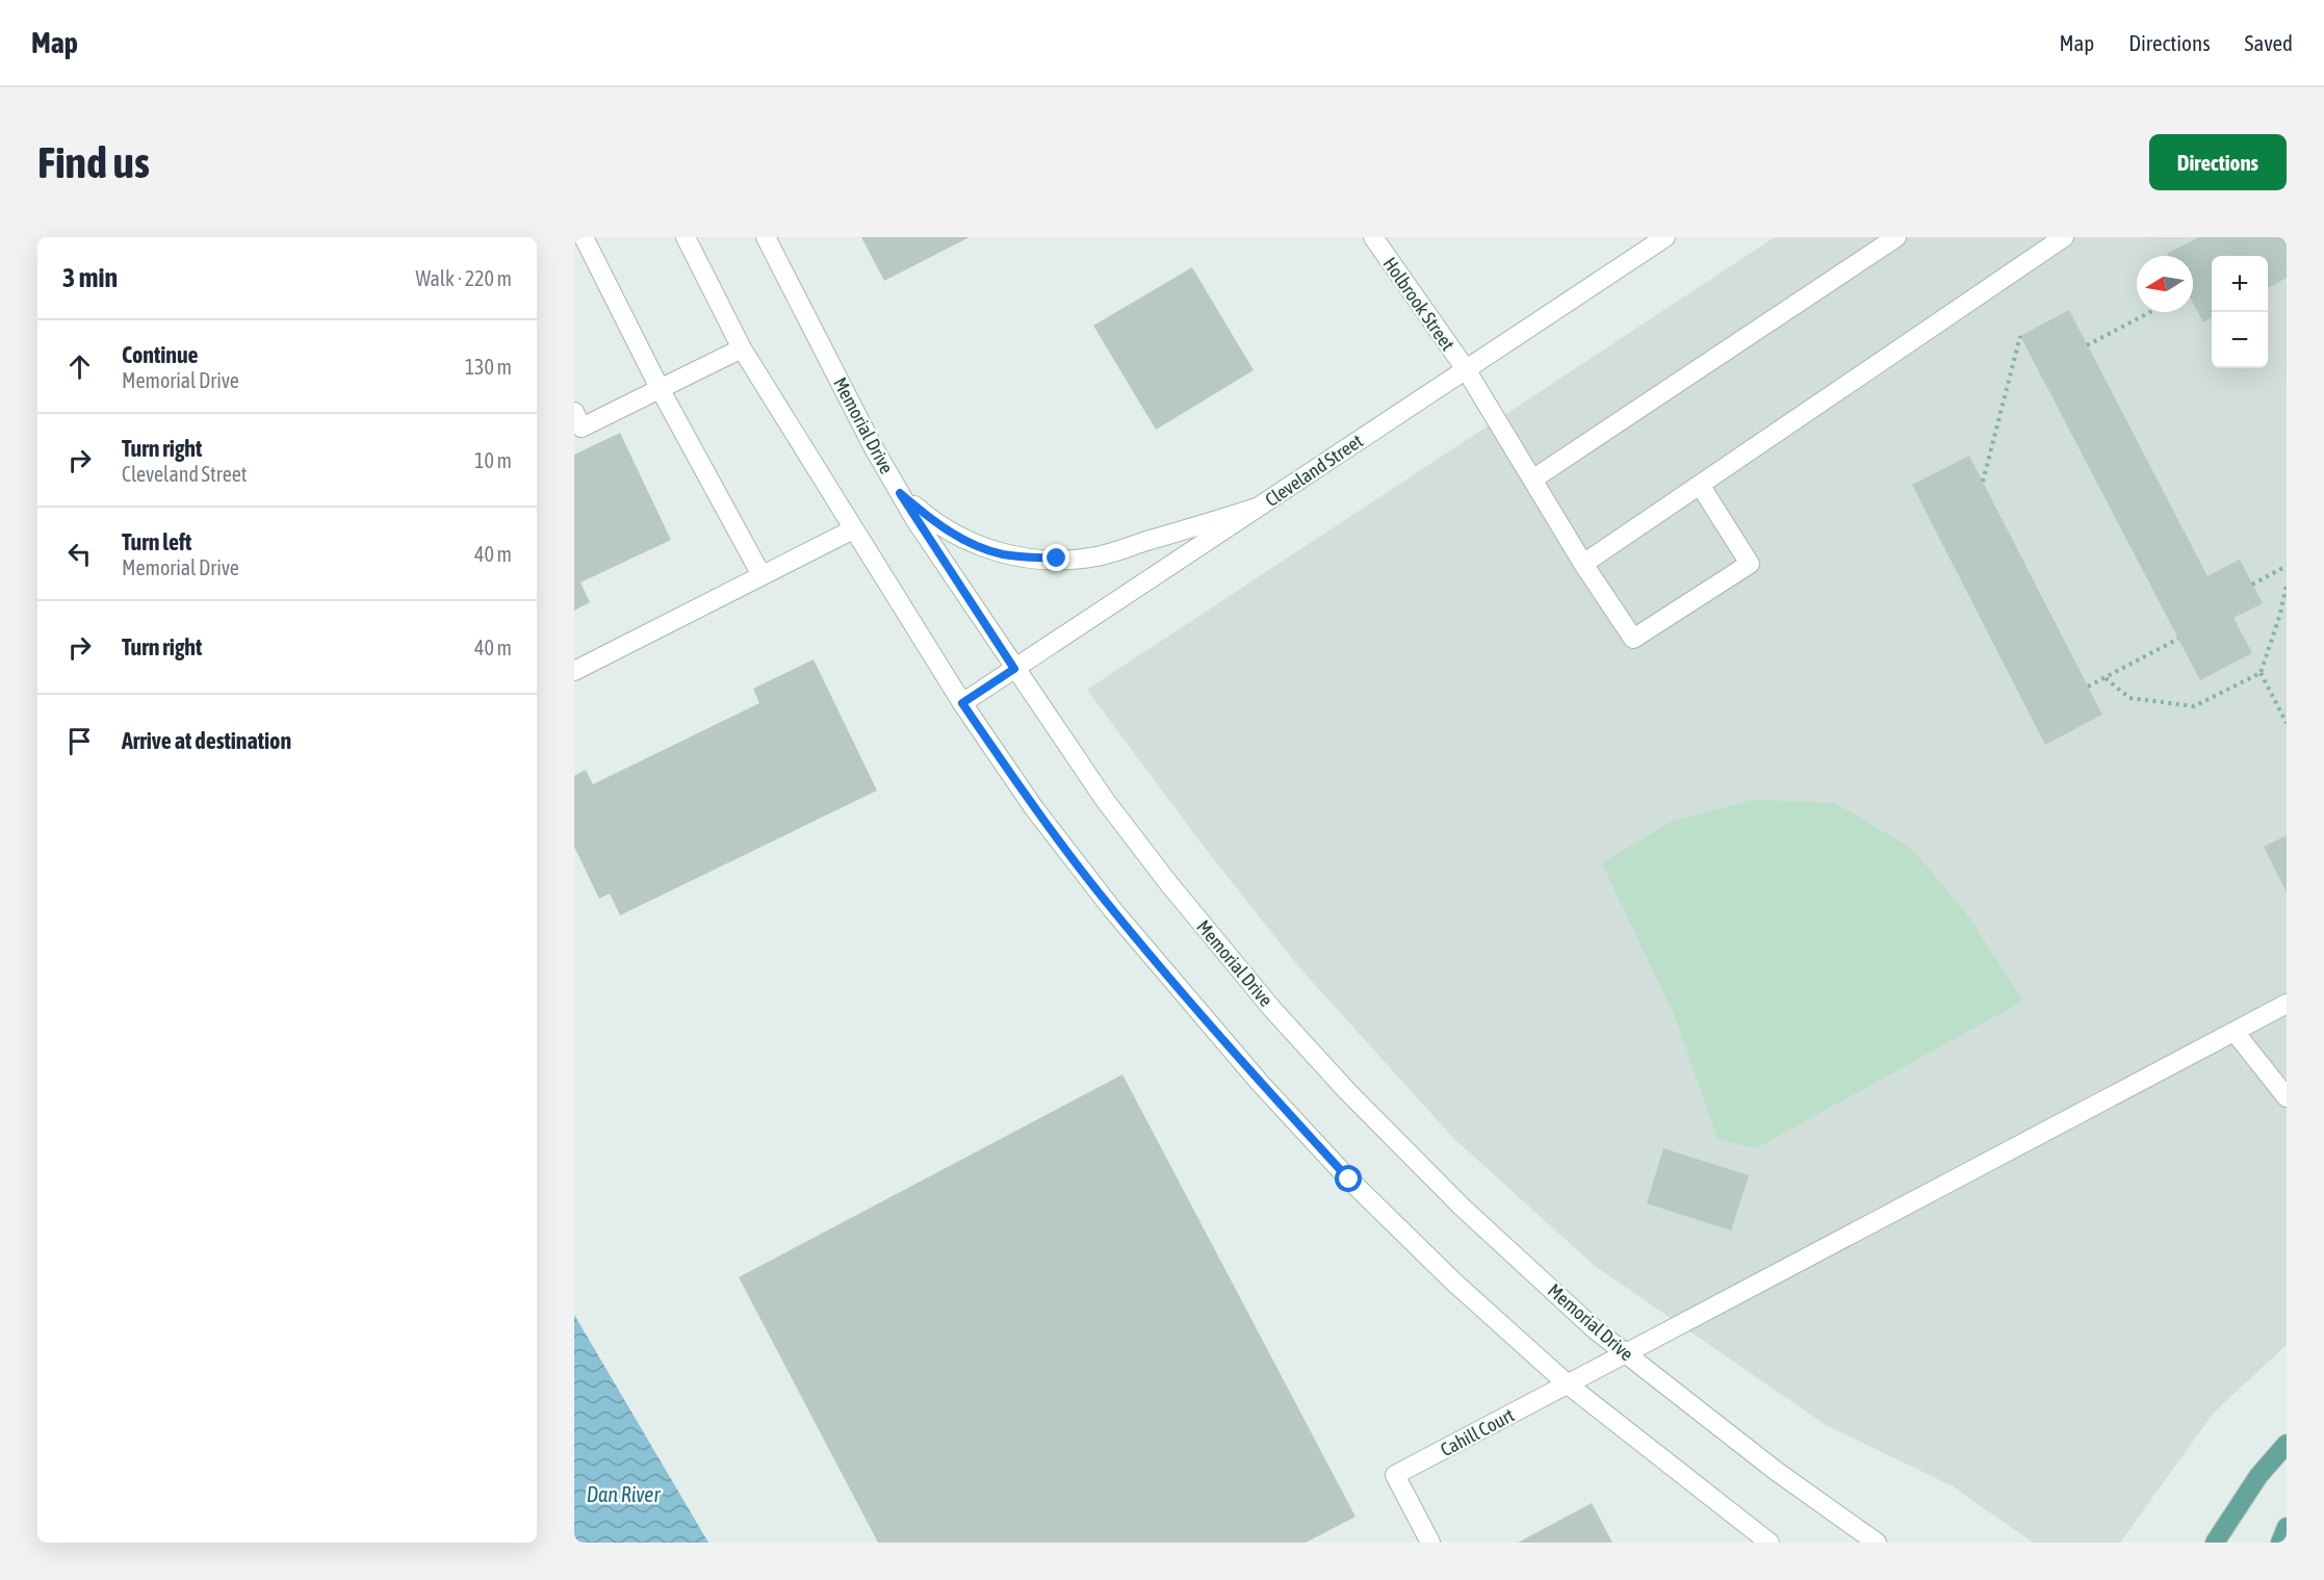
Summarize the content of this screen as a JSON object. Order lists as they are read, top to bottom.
{
  "streets": {
    "main road": [
      "Holbrook Street",
      "Memorial Drive",
      "Cleveland Street",
      "Cahill Court"
    ]
  },
  "crossings": [
    ["Holbrook Street", "Cleveland Street"],
    ["Memorial Drive", "Cleveland Street"],
    ["Memorial Drive", "Cahill Court"]
  ],
  "water": ["Dan River"],
  "north": "left",
  "page": {
    "header": "Map",
    "nav": ["Map", "Directions", "Saved"],
    "buttons": "Directions",
    "title": "Find us",
    "heading": ["3 min", "Walk · 220 m"],
    "map_buttons": ["+", "−"],
    "list": [
      ["Continue", "Memorial Drive", "130 m"],
      ["Turn right", "Cleveland Street", "10 m"],
      ["Turn left", "Memorial Drive", "40 m"],
      ["Turn right", "40 m"],
      "Arrive at destination"
    ]
  }
}
